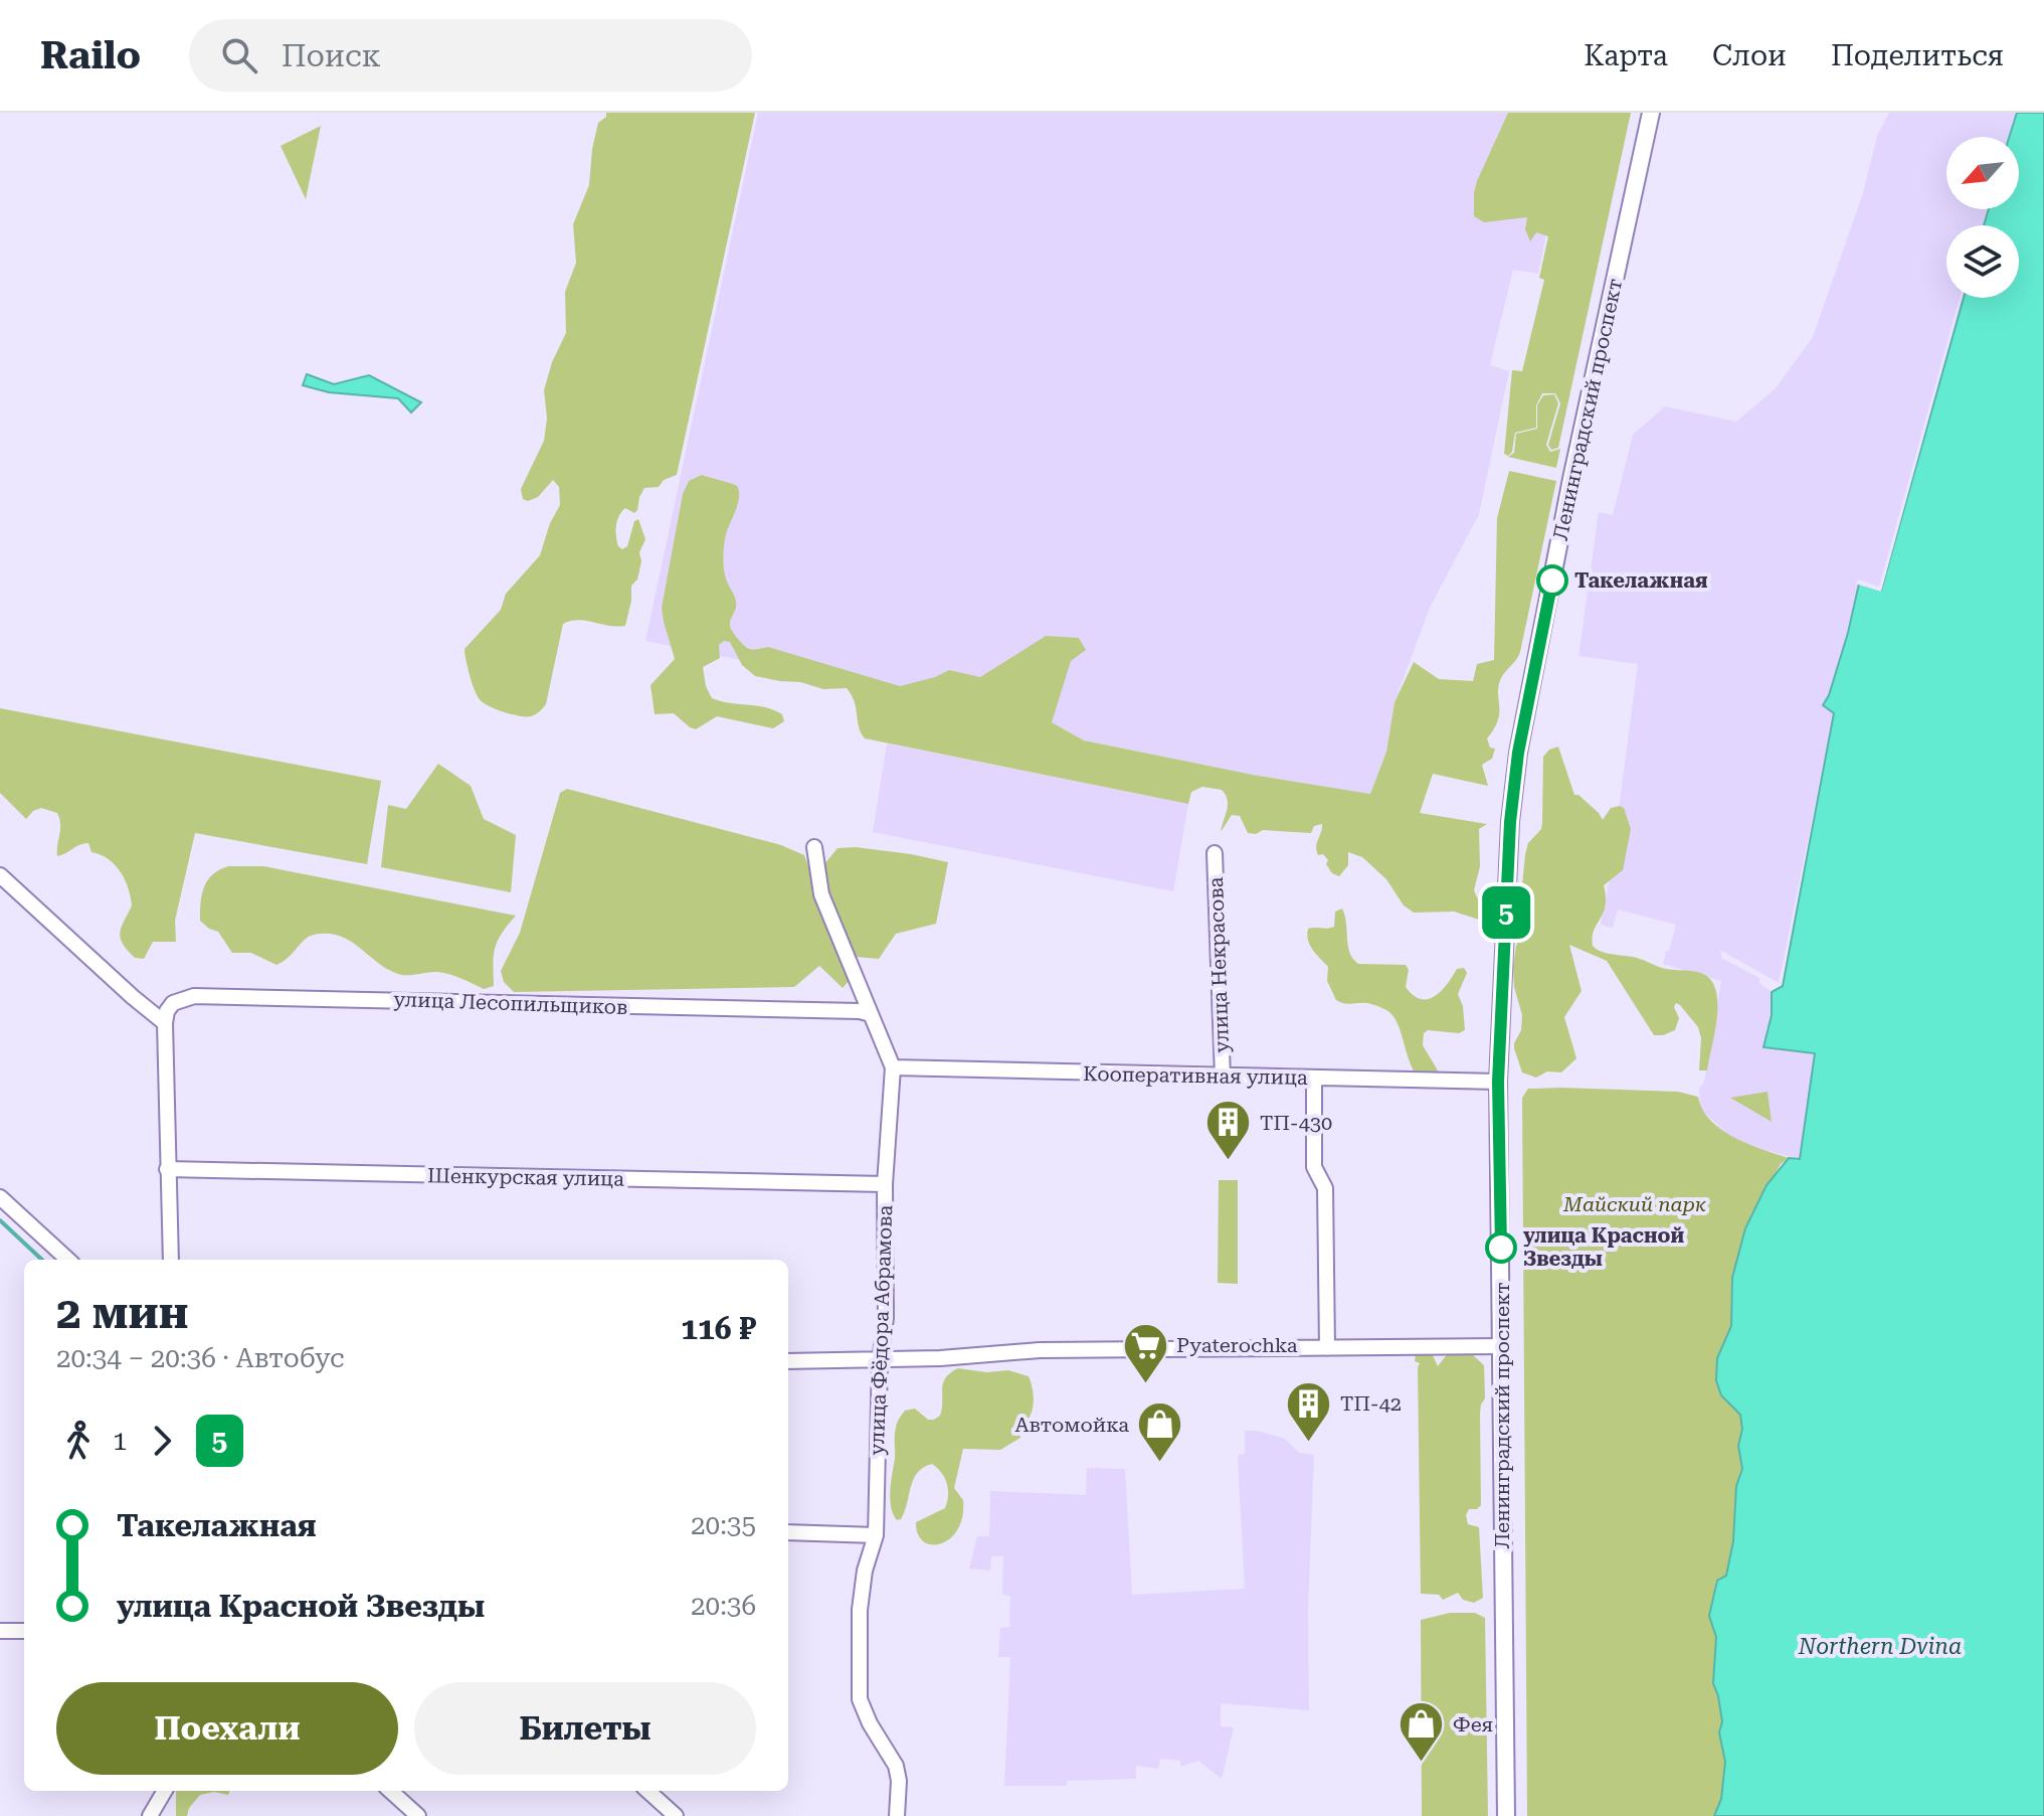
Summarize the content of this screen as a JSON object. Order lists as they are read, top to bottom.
{
  "streets": {
    "main road": ["Ленинградский проспект"],
    "street": [
      "улица Некрасова",
      "улица Лесопильщиков",
      "Кооперативная улица",
      "Шенкурская улица",
      "улица Фёдора Абрамова"
    ]
  },
  "crossings": [
    ["Ленинградский проспект", "Кооперативная улица"],
    ["улица Некрасова", "Кооперативная улица"],
    ["улица Лесопильщиков", "улица Фёдора Абрамова"],
    ["Кооперативная улица", "улица Фёдора Абрамова"],
    ["Шенкурская улица", "улица Фёдора Абрамова"]
  ],
  "water": ["Northern Dvina"],
  "parks": ["Майский парк"],
  "places": {
    "other": ["Такелажная", "улица Красной Звезды"],
    "building": ["ТП-430", "ТП-42"],
    "supermarket": ["Pyaterochka"],
    "shop": ["Автомойка", "Фея"]
  },
  "lines": ["bus line 5"],
  "north": "bottom left",
  "page": {
    "header": "Railo",
    "search": "Поиск",
    "nav": ["Карта", "Слои", "Поделиться"],
    "on_map": "5",
    "heading": ["2 мин", "20:34 – 20:36 · Автобус", "116 ₽"],
    "legs": ["1", "5"],
    "list": [
      {
        "name": "Такелажная",
        "value": "20:35"
      },
      {
        "name": "улица Красной Звезды",
        "value": "20:36"
      }
    ],
    "buttons": ["Поехали", "Билеты"]
  }
}
